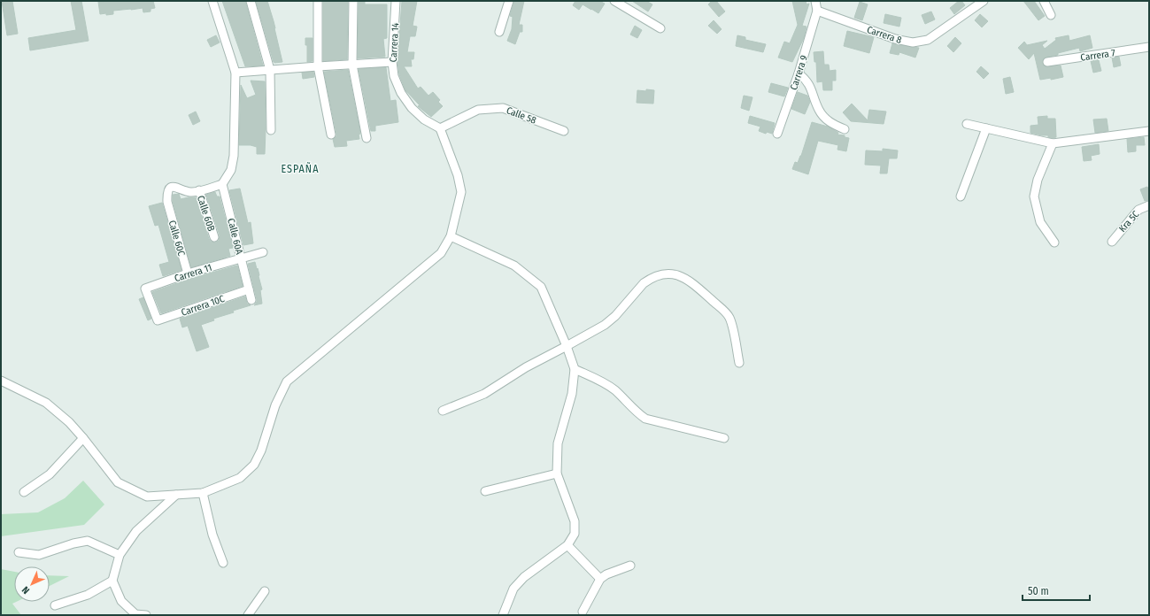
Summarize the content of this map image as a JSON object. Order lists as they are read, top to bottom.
{
  "streets": {
    "street": [
      "Carrera 8",
      "Carrera 14",
      "Carrera 7",
      "Carrera 9",
      "Calle 58",
      "Calle 60B",
      "Kra 5C",
      "Calle 60A",
      "Calle 60C",
      "Carrera 11",
      "Carrera 10C"
    ]
  },
  "crossings": [
    ["Carrera 8", "Carrera 9"],
    ["Carrera 14", "Calle 58"],
    ["Calle 60B", "Calle 60C"],
    ["Calle 60A", "Carrera 11"],
    ["Calle 60A", "Carrera 10C"],
    ["Calle 60C", "Carrera 11"],
    ["Carrera 11", "Carrera 10C"]
  ],
  "districts": ["ESPAÑA"],
  "scale_bar": "50 m",
  "north": "bottom left"
}
